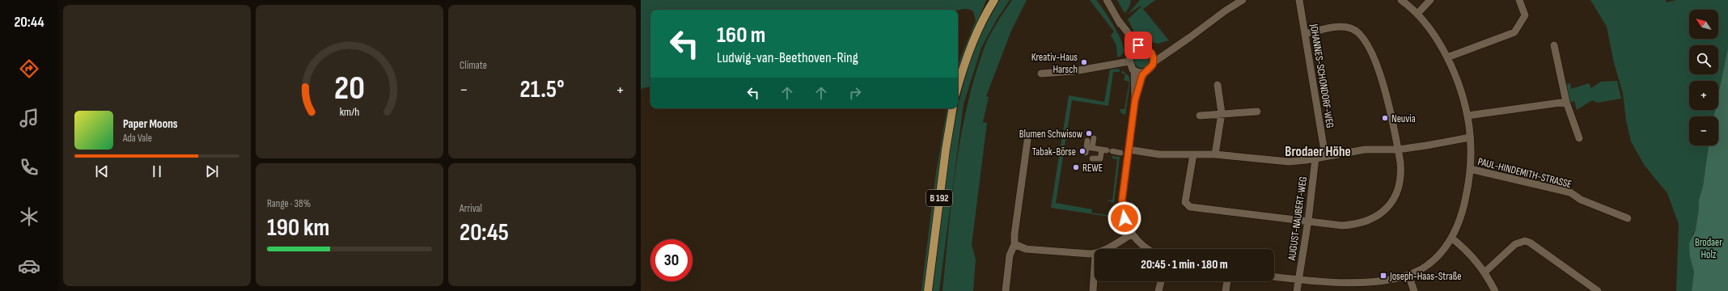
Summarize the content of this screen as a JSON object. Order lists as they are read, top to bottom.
{
  "streets": {
    "main road": ["B 192"],
    "street": ["JOHANNES-SCHONDORF-WEG", "PAUL-HINDEMITH-STRASSE", "AUGUST-NAUBERT-WEG"]
  },
  "districts": ["Brodaer Höhe"],
  "parks": ["Brodaer Holz"],
  "places": {
    "other": [
      "Kreativ-Haus Harsch",
      "Neuvia",
      "Blumen Schwisow",
      "Tabak-Börse",
      "REWE"
    ],
    "transit": ["Joseph-Haas-Straße"]
  },
  "north": "top left",
  "page": {
    "tabs": "20:44",
    "tile": [
      "Climate",
      ["Range · 38%", "190 km"],
      ["Arrival", "20:45"]
    ],
    "map_buttons": ["+", "−"],
    "turn": ["160 m", "Ludwig-van-Beethoven-Ring"],
    "heat": ["−", "21.5°", "+"],
    "song": ["Paper Moons", "Ada Vale"],
    "limit": "30",
    "trip": "20:45 · 1 min · 180 m",
    "gauge": ["20", "km/h"]
  }
}
